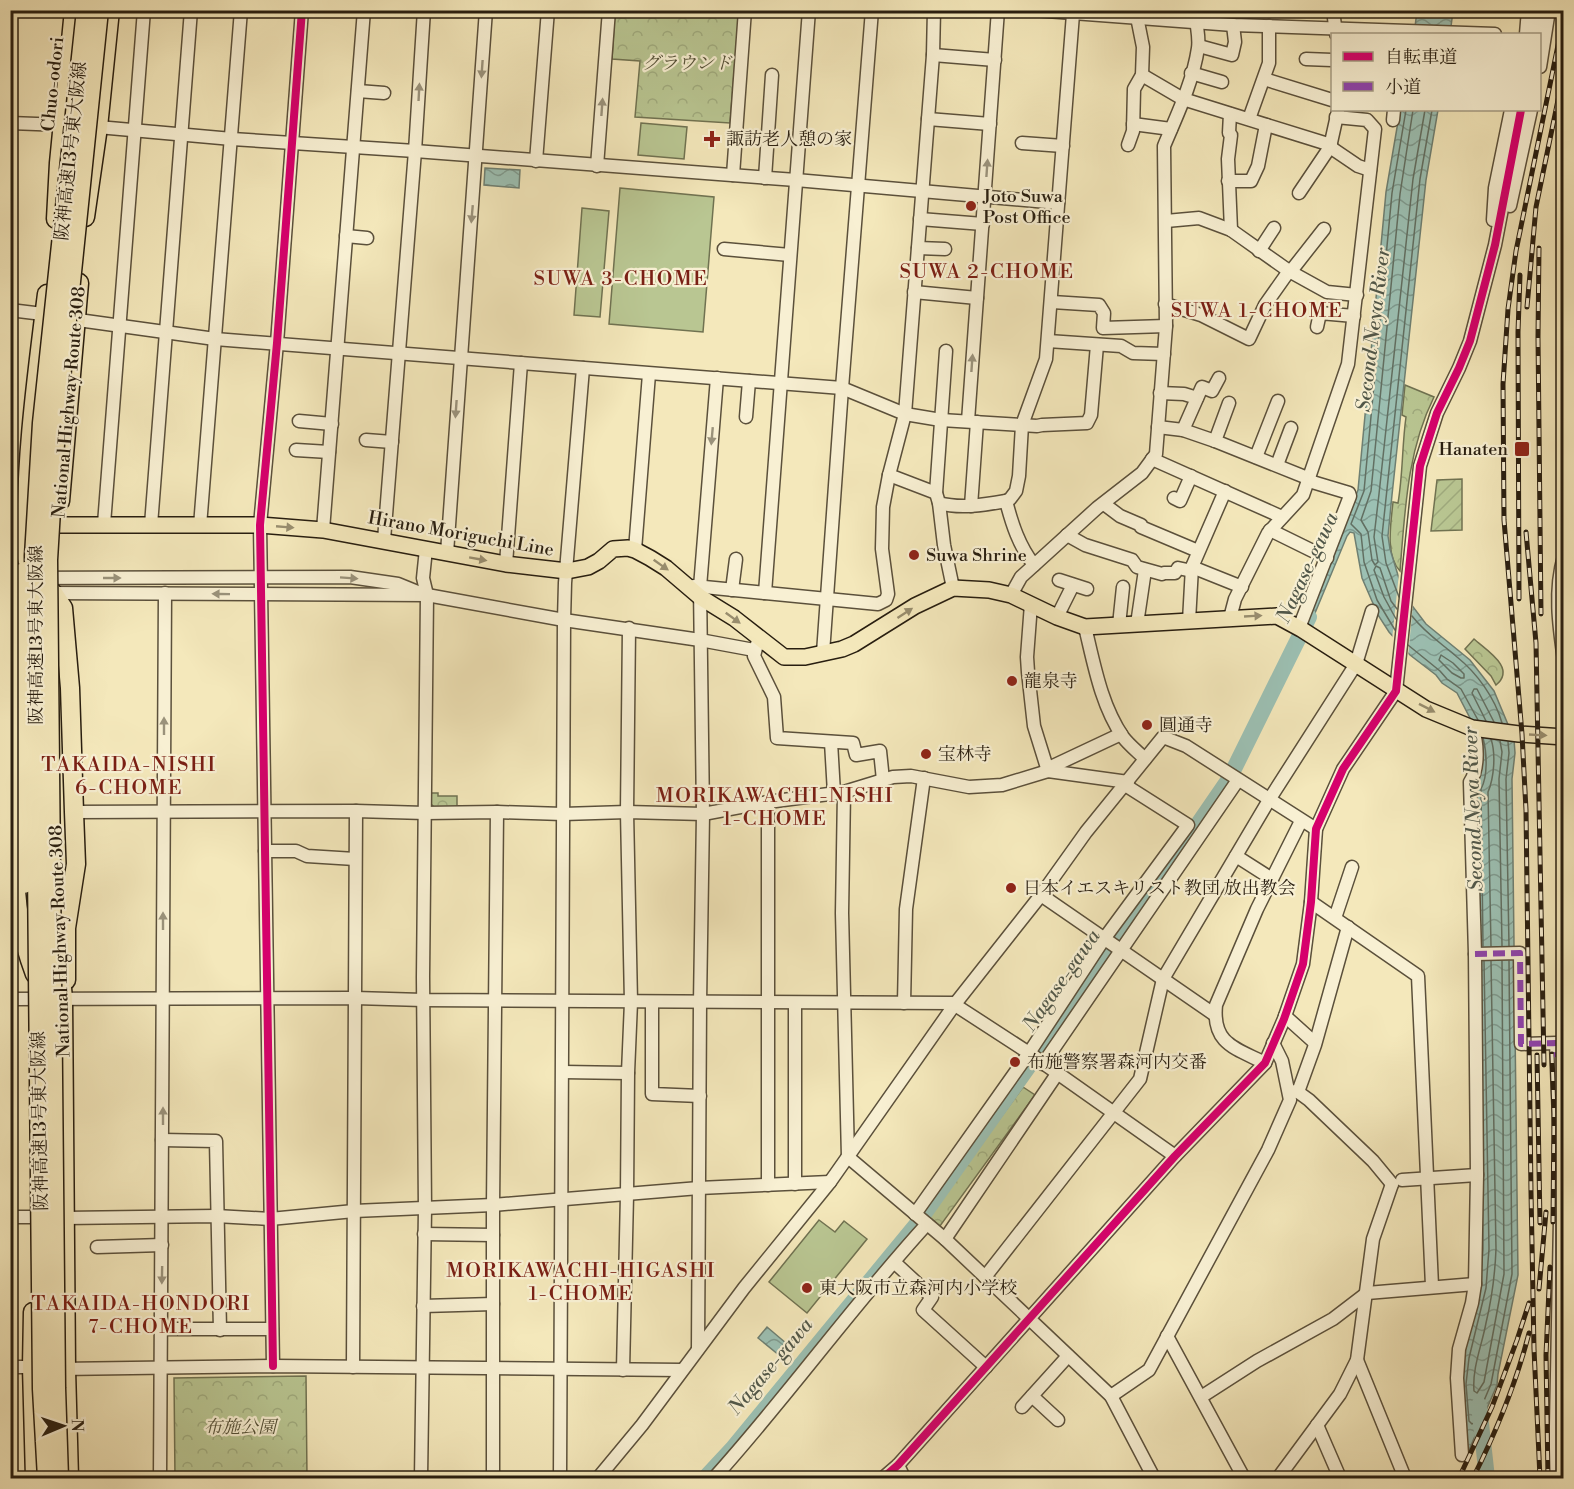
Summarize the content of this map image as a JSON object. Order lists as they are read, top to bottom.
{
  "streets": {
    "highway": ["阪神高速13号東大阪線", "National Highway Route 308"],
    "main road": ["Chuo-odori", "Hirano Moriguchi Line"]
  },
  "crossings": [
    ["Chuo-odori", "National Highway Route 308"],
    ["National Highway Route 308", "Hirano Moriguchi Line"]
  ],
  "districts": [
    "SUWA 2-CHOME",
    "SUWA 3-CHOME",
    "SUWA 1-CHOME",
    "TAKAIDA-NISHI 6-CHOME",
    "MORIKAWACHI-NISHI 1-CHOME",
    "MORIKAWACHI-HIGASHI 1-CHOME",
    "TAKAIDA-HONDORI 7-CHOME"
  ],
  "water": ["Second Neya River", "Nagase-gawa"],
  "parks": ["グラウンド", "布施公園"],
  "places": {
    "health": ["諏訪老人憩の家"],
    "other": [
      "Joto Suwa Post Office",
      "Suwa Shrine",
      "龍泉寺",
      "圓通寺",
      "宝林寺",
      "日本イエスキリスト教団 放出教会",
      "布施警察署森河内交番",
      "東大阪市立森河内小学校"
    ],
    "transit": ["Hanaten"]
  },
  "legend": ["自転車道", "小道"],
  "north": "right"
}
